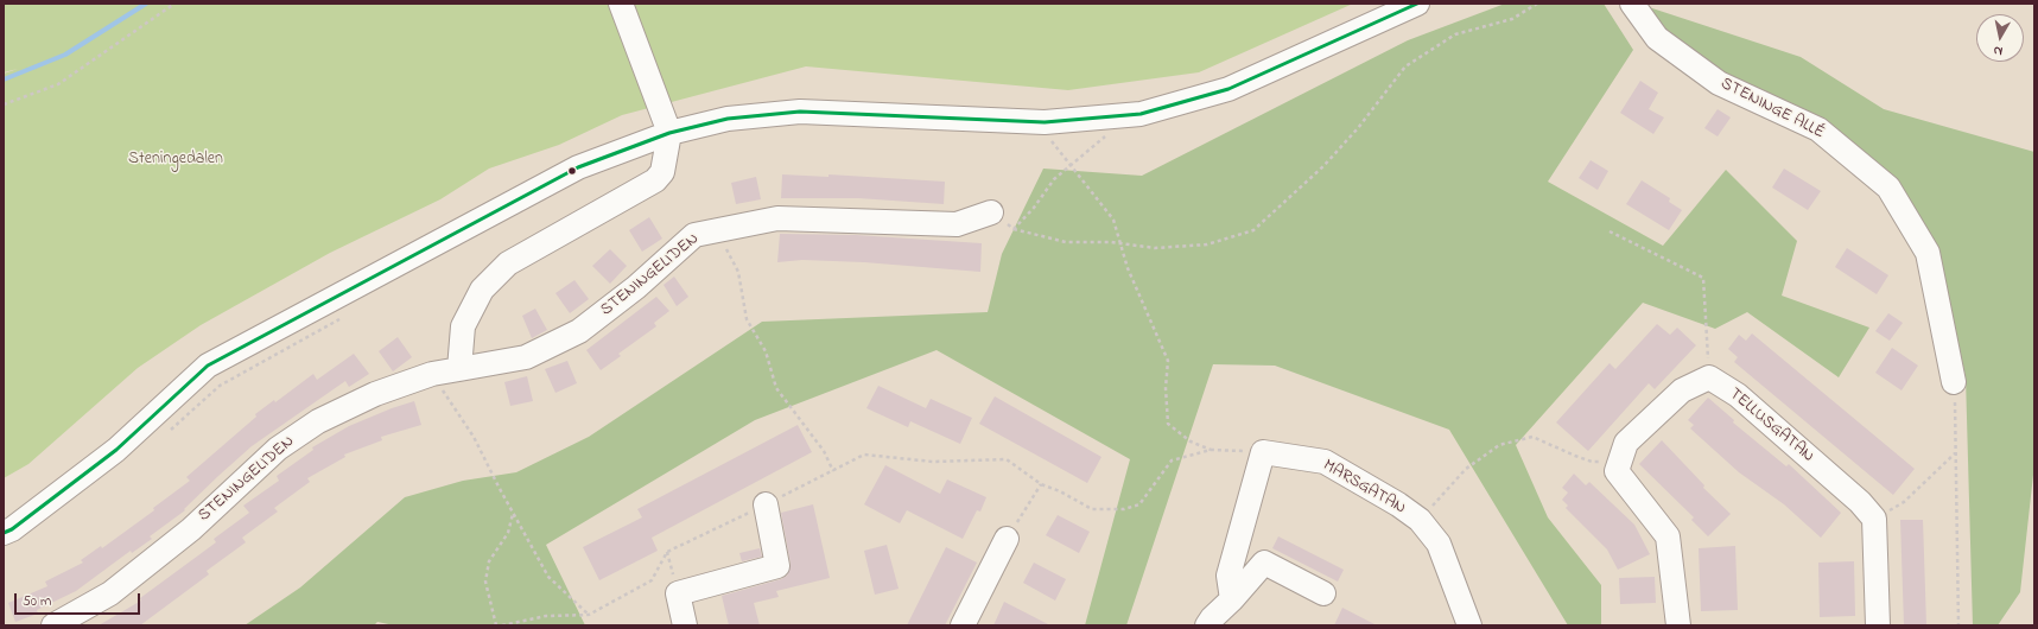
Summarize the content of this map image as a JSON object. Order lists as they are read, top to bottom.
{
  "streets": {
    "street": [
      "STENINGE ALLÉ",
      "STENINGELIDEN",
      "TELLUSGATAN",
      "MARSGATAN"
    ]
  },
  "parks": ["Steningedalen"],
  "scale_bar": "50 m",
  "north": "bottom"
}
